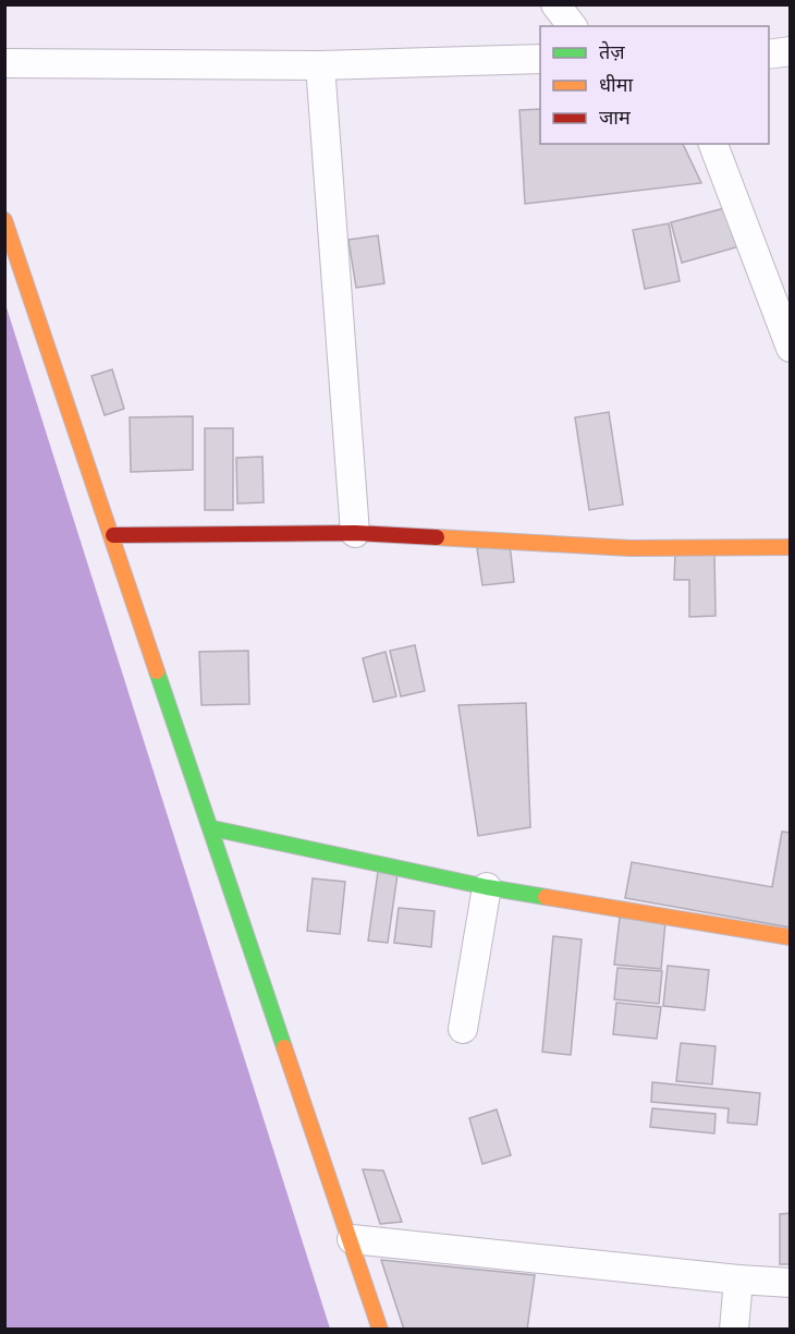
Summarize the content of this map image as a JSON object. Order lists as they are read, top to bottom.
{
  "legend": ["तेज़", "धीमा", "जाम"]
}
